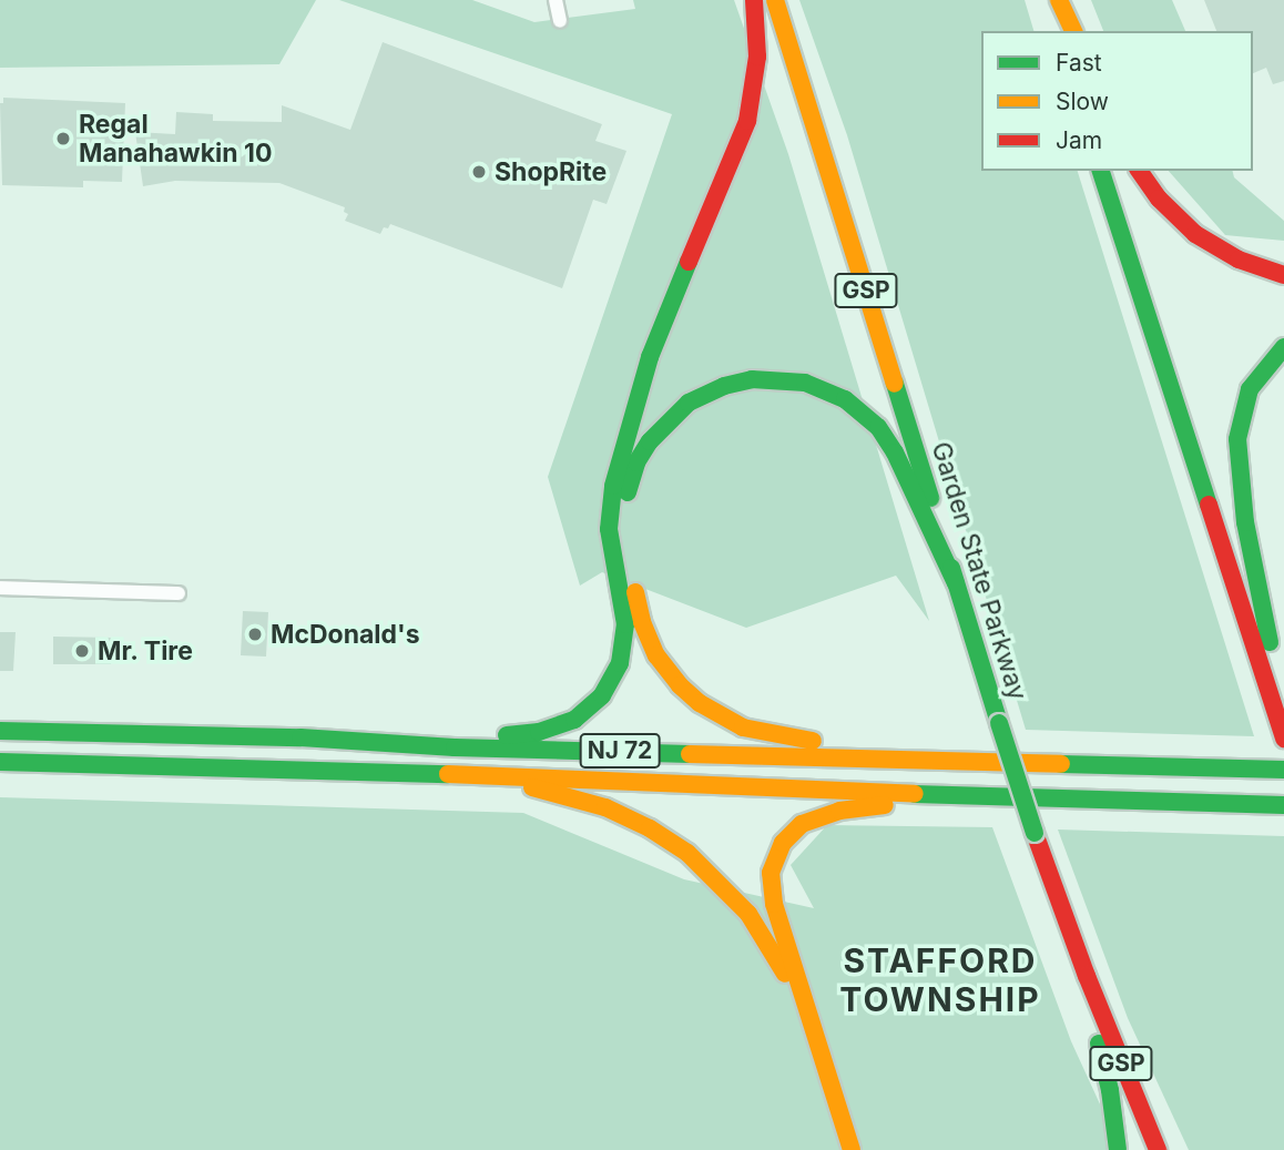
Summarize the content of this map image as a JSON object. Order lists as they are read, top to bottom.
{
  "streets": {
    "highway": ["GSP", "Garden State Parkway", "NJ 72"]
  },
  "districts": ["STAFFORD TOWNSHIP"],
  "places": [
    "Regal Manahawkin 10",
    "ShopRite",
    "McDonald's",
    "Mr. Tire"
  ],
  "legend": ["Fast", "Slow", "Jam"]
}
